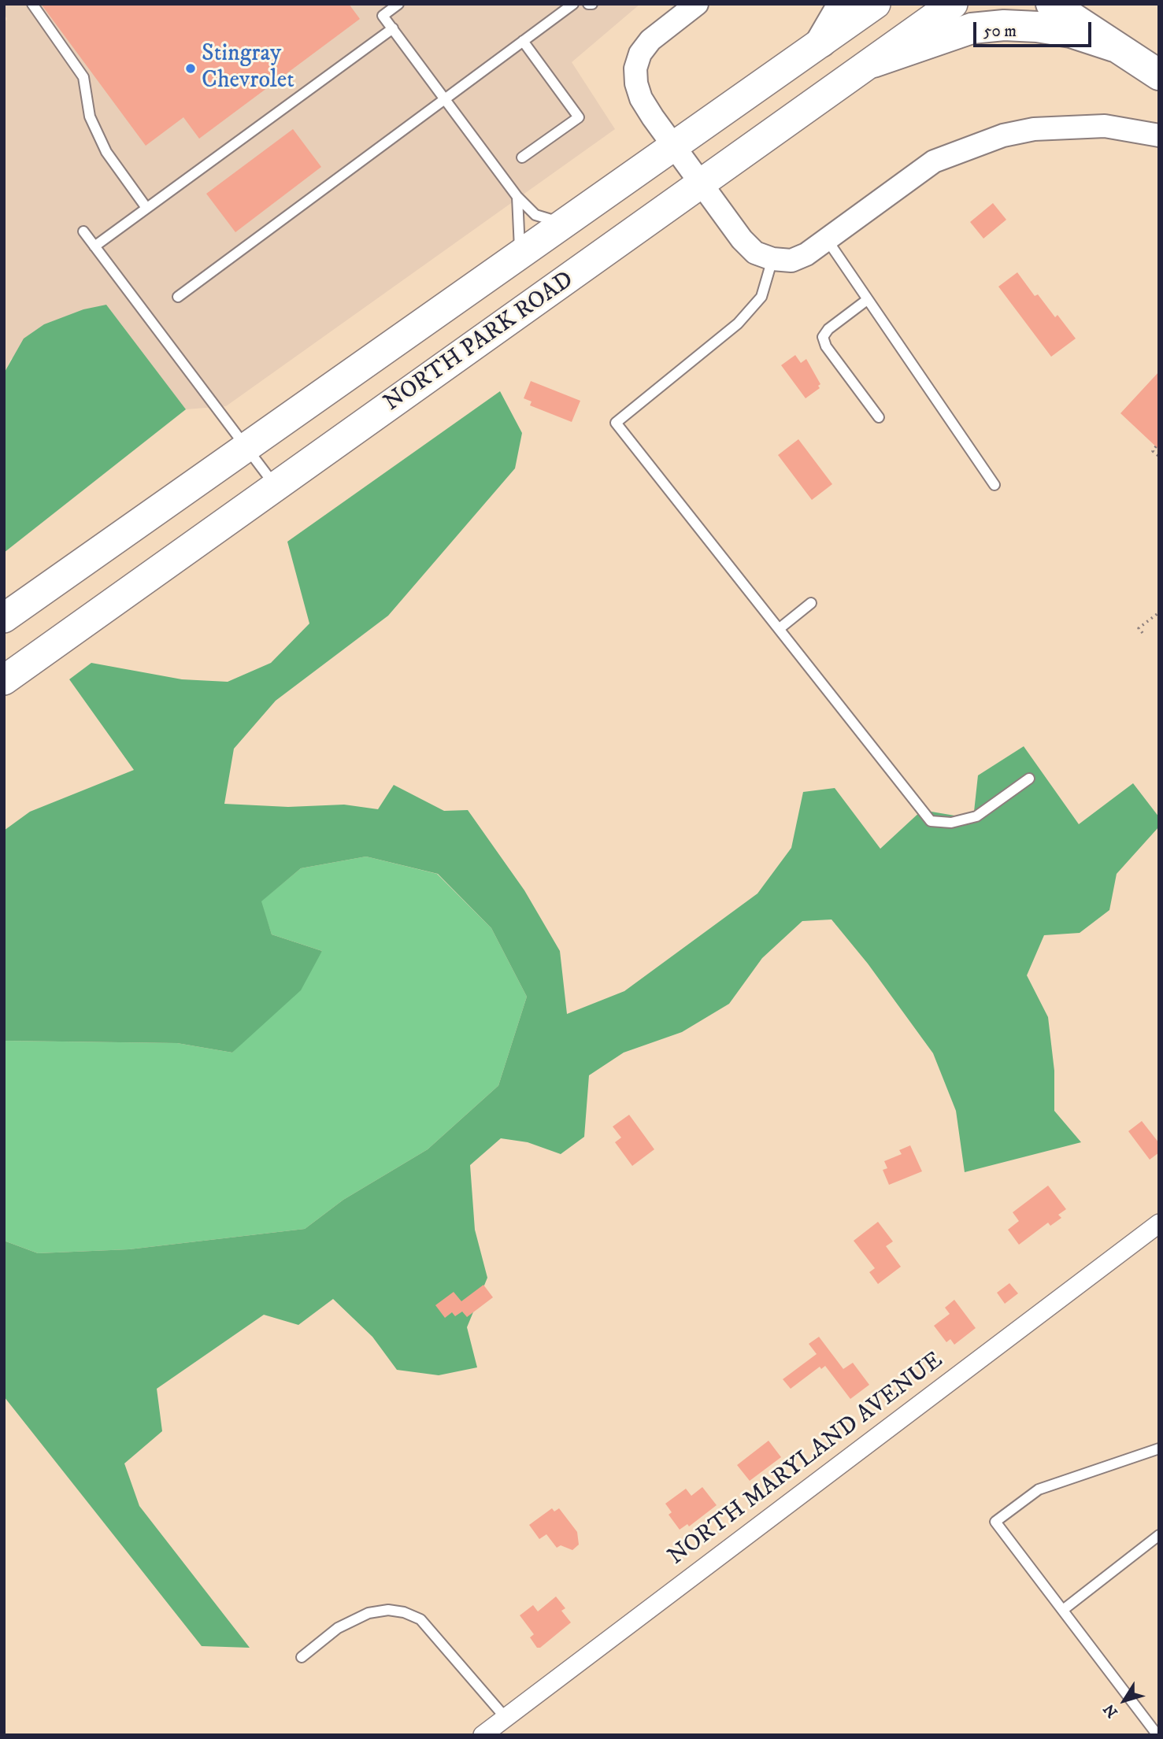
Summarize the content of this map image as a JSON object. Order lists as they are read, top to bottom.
{
  "streets": {
    "main road": ["NORTH PARK ROAD"],
    "street": ["NORTH MARYLAND AVENUE"]
  },
  "places": ["Stingray Chevrolet"],
  "scale_bar": "50 m",
  "north": "bottom left"
}
